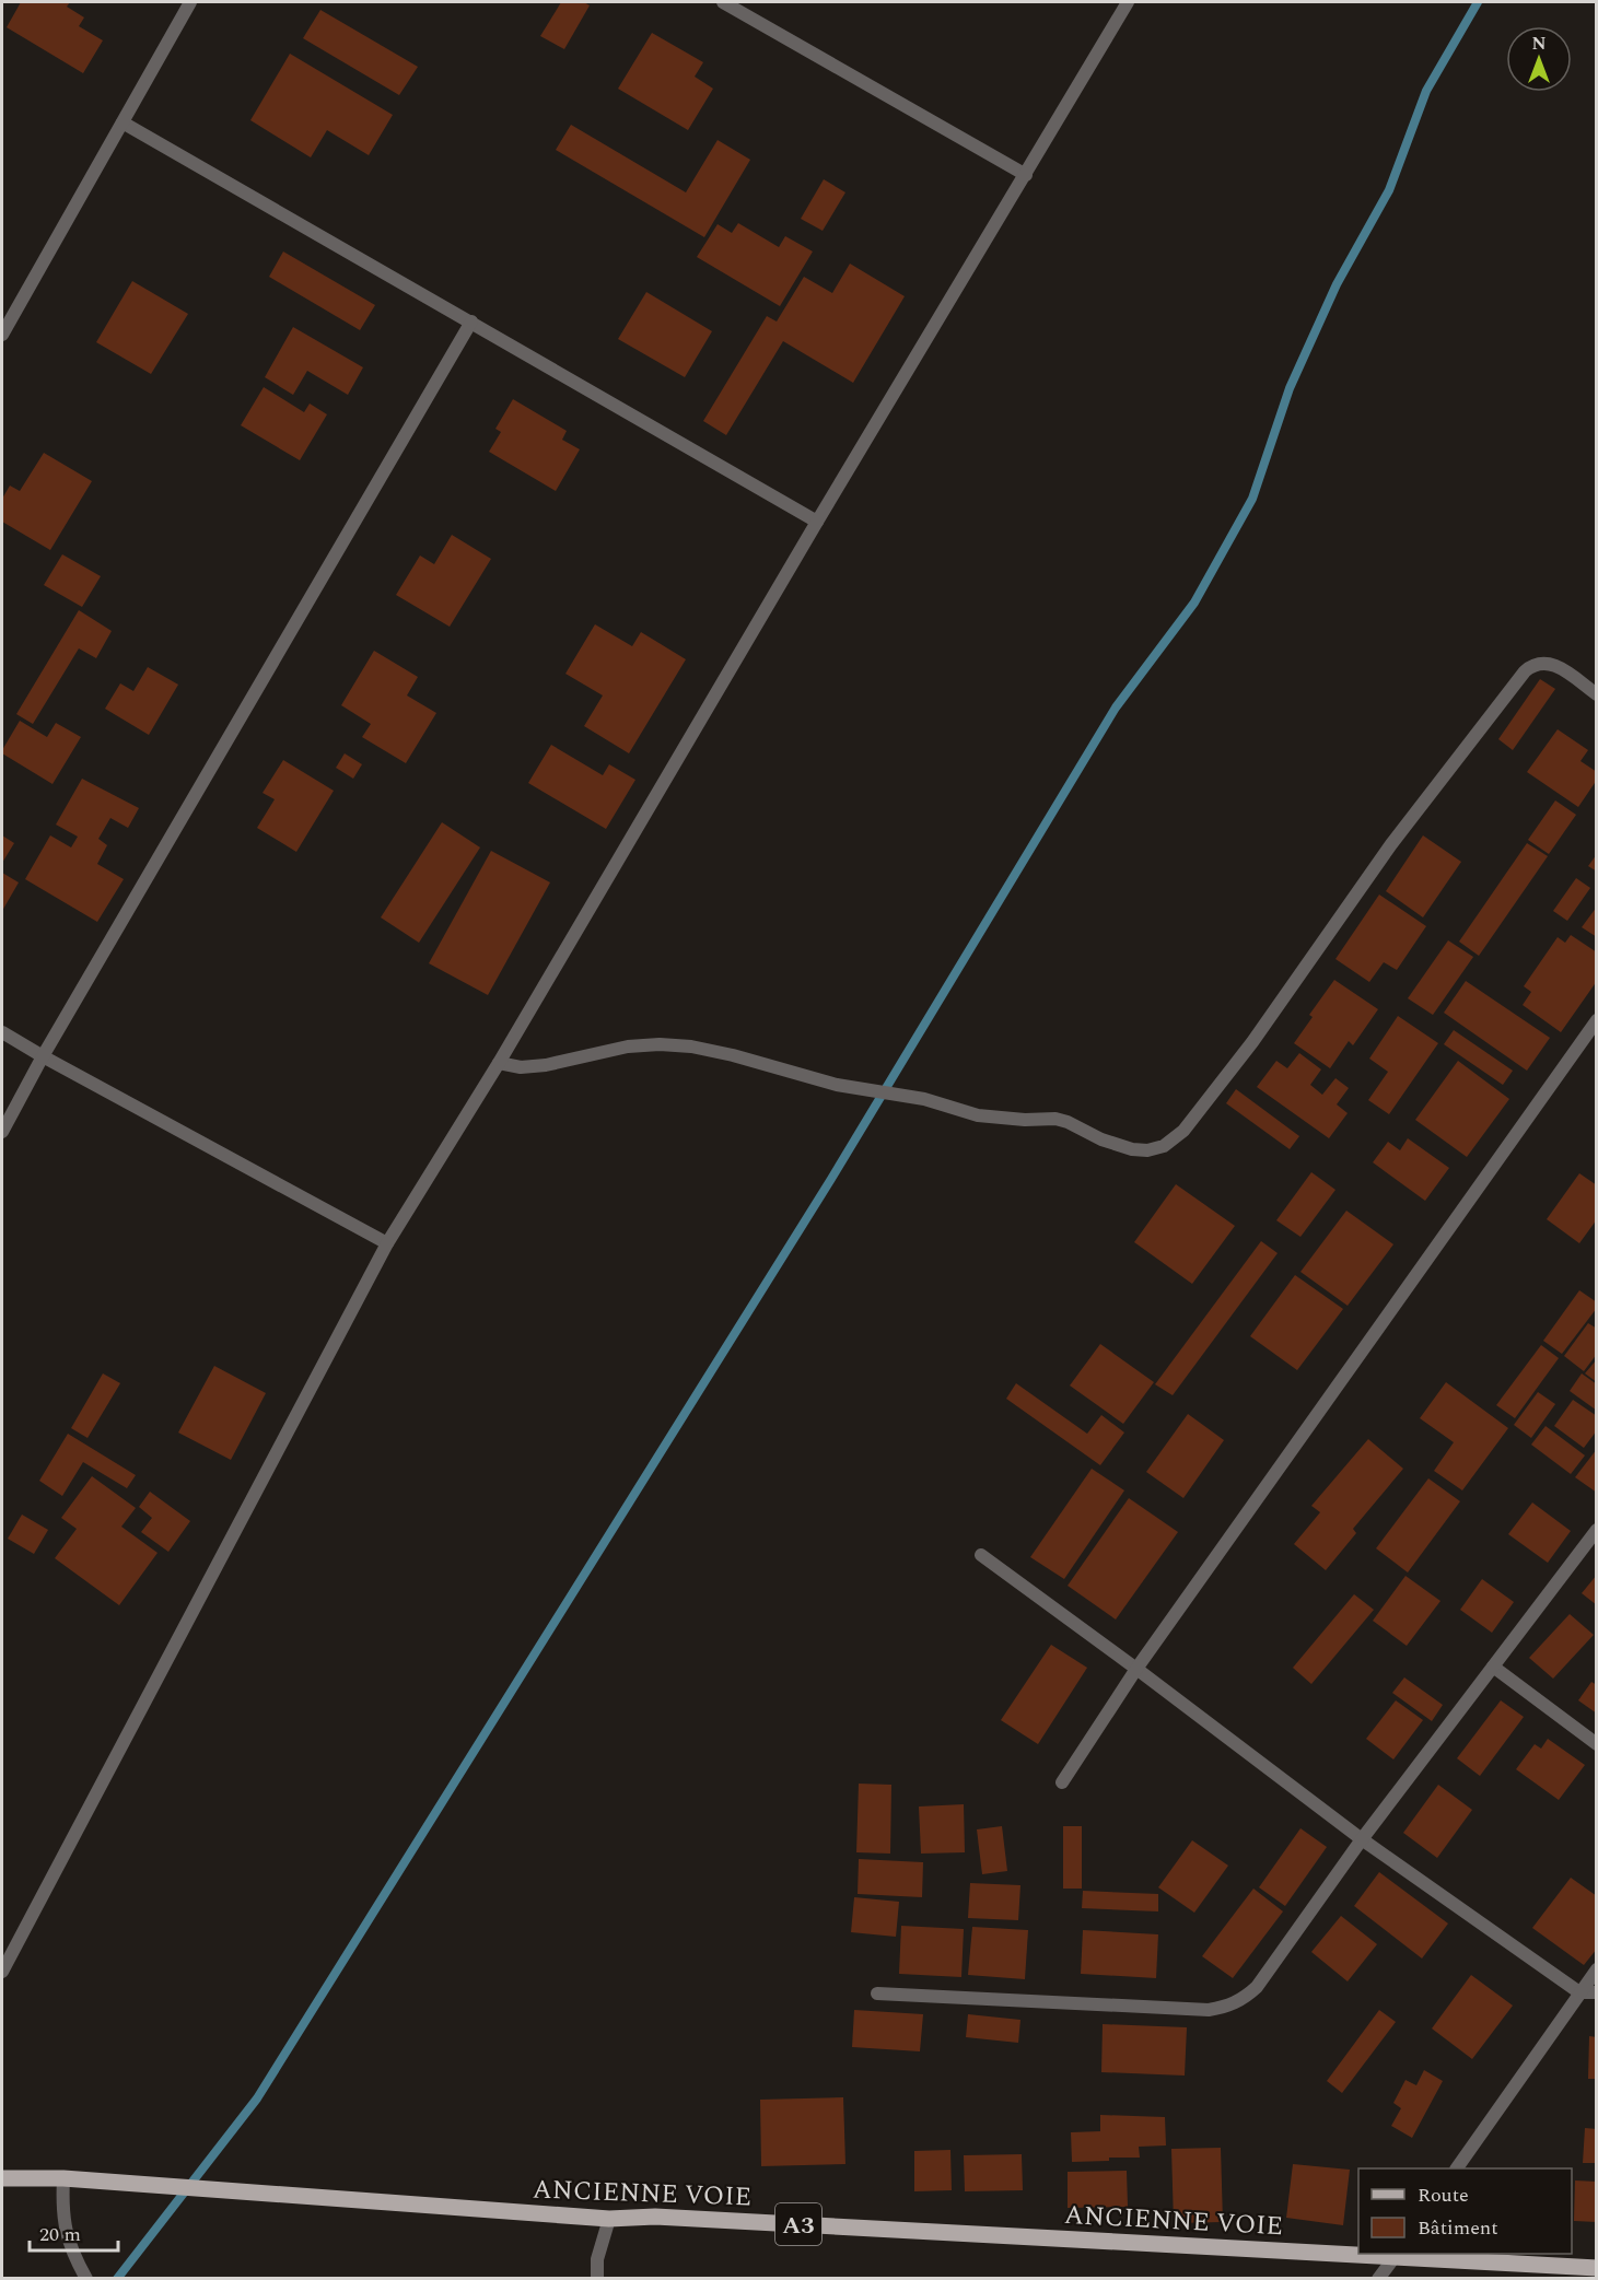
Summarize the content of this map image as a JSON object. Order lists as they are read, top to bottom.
{
  "streets": {
    "main road": ["ANCIENNE VOIE", "A3"]
  },
  "legend": ["Route", "Bâtiment"],
  "scale_bar": "20 m",
  "north": "top"
}
